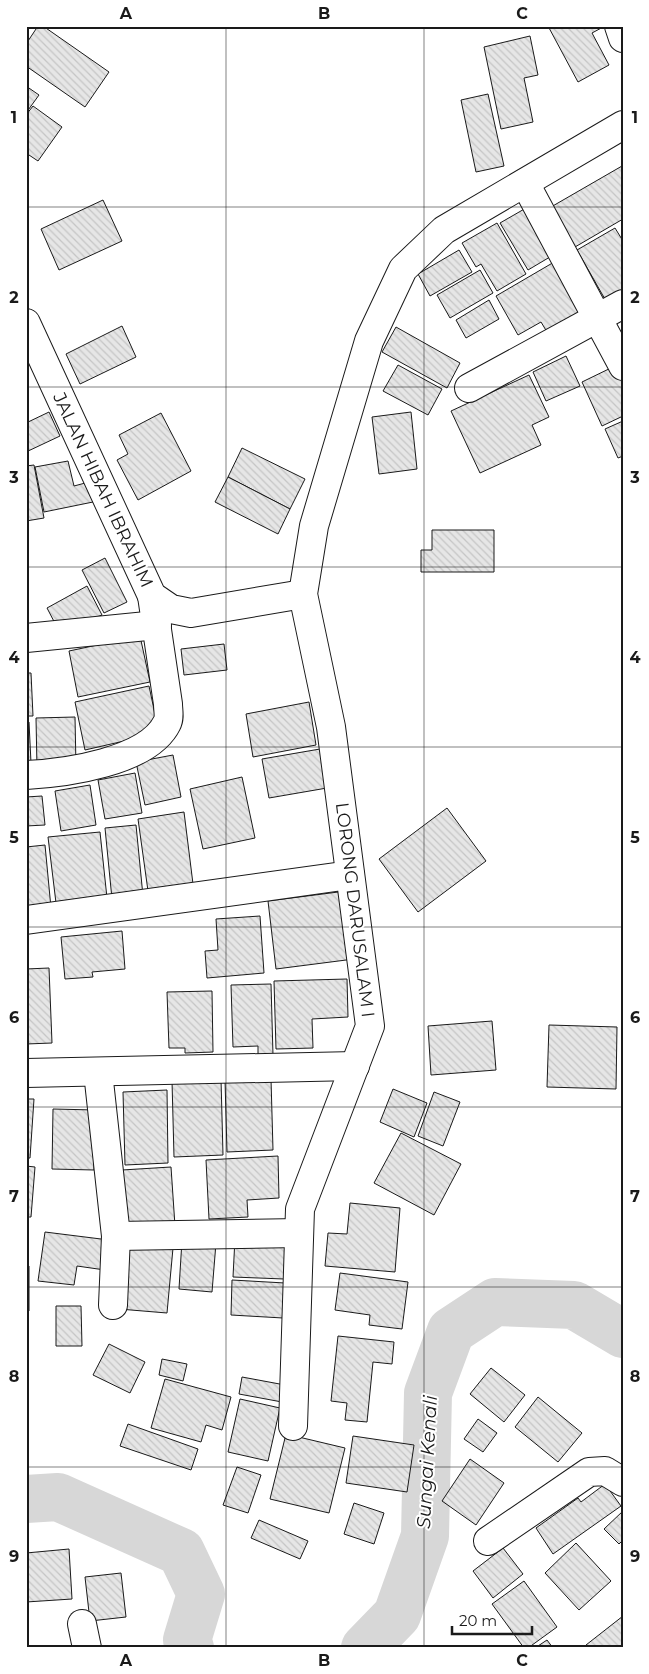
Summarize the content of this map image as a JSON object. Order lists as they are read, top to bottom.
{
  "streets": {
    "street": ["JALAN HIBAH IBRAHIM", "LORONG DARUSALAM I"]
  },
  "crossings": [
    ["JALAN HIBAH IBRAHIM", "LORONG DARUSALAM I"]
  ],
  "water": ["Sungai Kenali"],
  "scale_bar": "20 m",
  "grid": {
    "columns": ["A", "B", "C"],
    "rows": [
      "1",
      "2",
      "3",
      "4",
      "5",
      "6",
      "7",
      "8",
      "9"
    ]
  }
}
